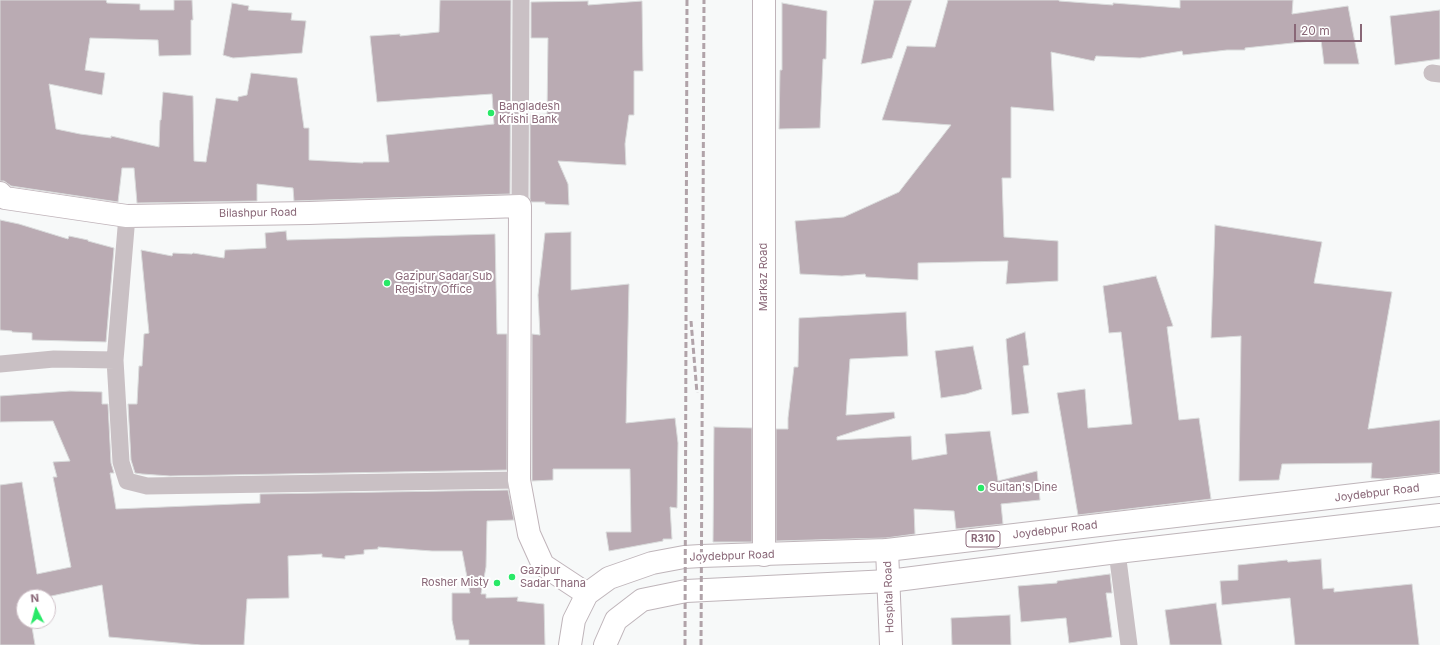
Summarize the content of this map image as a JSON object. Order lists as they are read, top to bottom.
{
  "streets": {
    "main road": [
      "Bilashpur Road",
      "Markaz Road",
      "Joydebpur Road",
      "R310",
      "Hospital Road"
    ]
  },
  "crossings": [
    ["Markaz Road", "Joydebpur Road"],
    ["Joydebpur Road", "Hospital Road"]
  ],
  "places": [
    "Bangladesh Krishi Bank",
    "Gazipur Sadar Sub Registry Office",
    "Sultan's Dine",
    "Gazipur Sadar Thana",
    "Rosher Misty"
  ],
  "scale_bar": "20 m",
  "north": "top"
}
